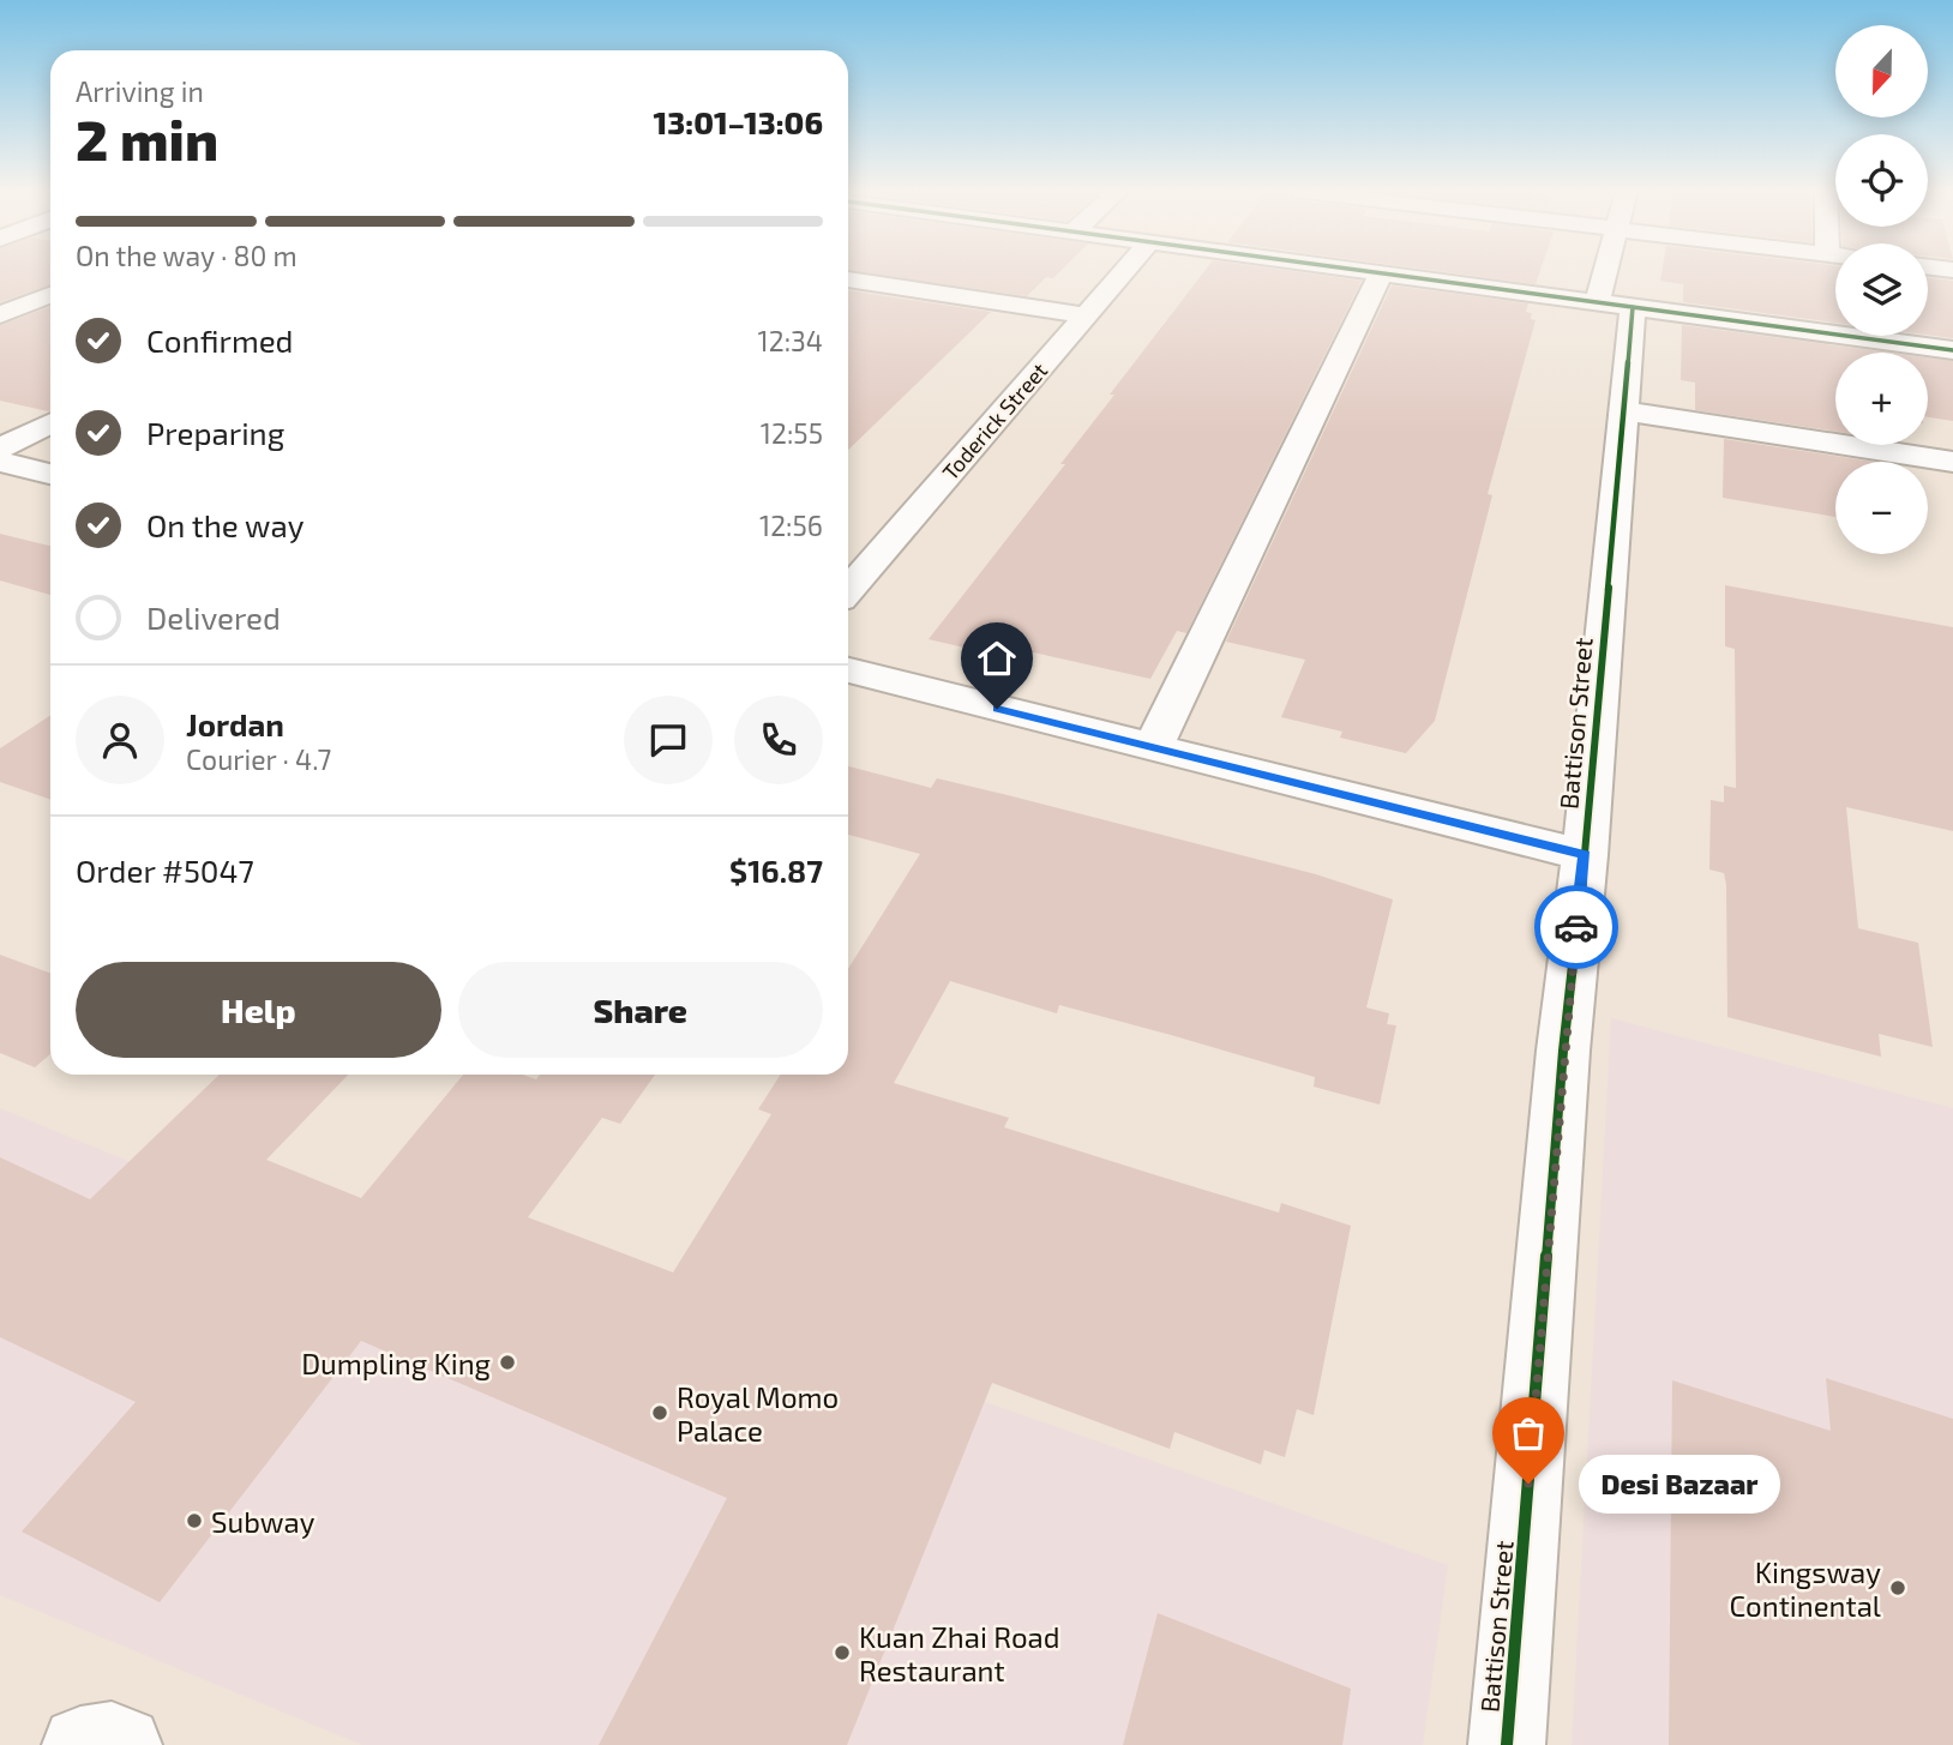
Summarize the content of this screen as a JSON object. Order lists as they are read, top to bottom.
{
  "streets": {
    "street": ["Toderick Street", "Battison Street"]
  },
  "places": [
    "Dumpling King",
    "Royal Momo Palace",
    "Desi Bazaar",
    "Subway",
    "Kingsway Continental",
    "Kuan Zhai Road Restaurant"
  ],
  "north": "bottom",
  "page": {
    "map_buttons": ["+", "−"],
    "heading": ["2 min", "Arriving in", "13:01–13:06"],
    "panel": [
      "Jordan",
      "Courier · 4.7",
      "Order #5047",
      "$16.87"
    ],
    "bar": "On the way · 80 m",
    "list": [
      ["Confirmed", "12:34"],
      ["Preparing", "12:55"],
      ["On the way", "12:56"],
      "Delivered"
    ],
    "buttons": ["Help", "Share"],
    "bubble": "Desi Bazaar"
  }
}
